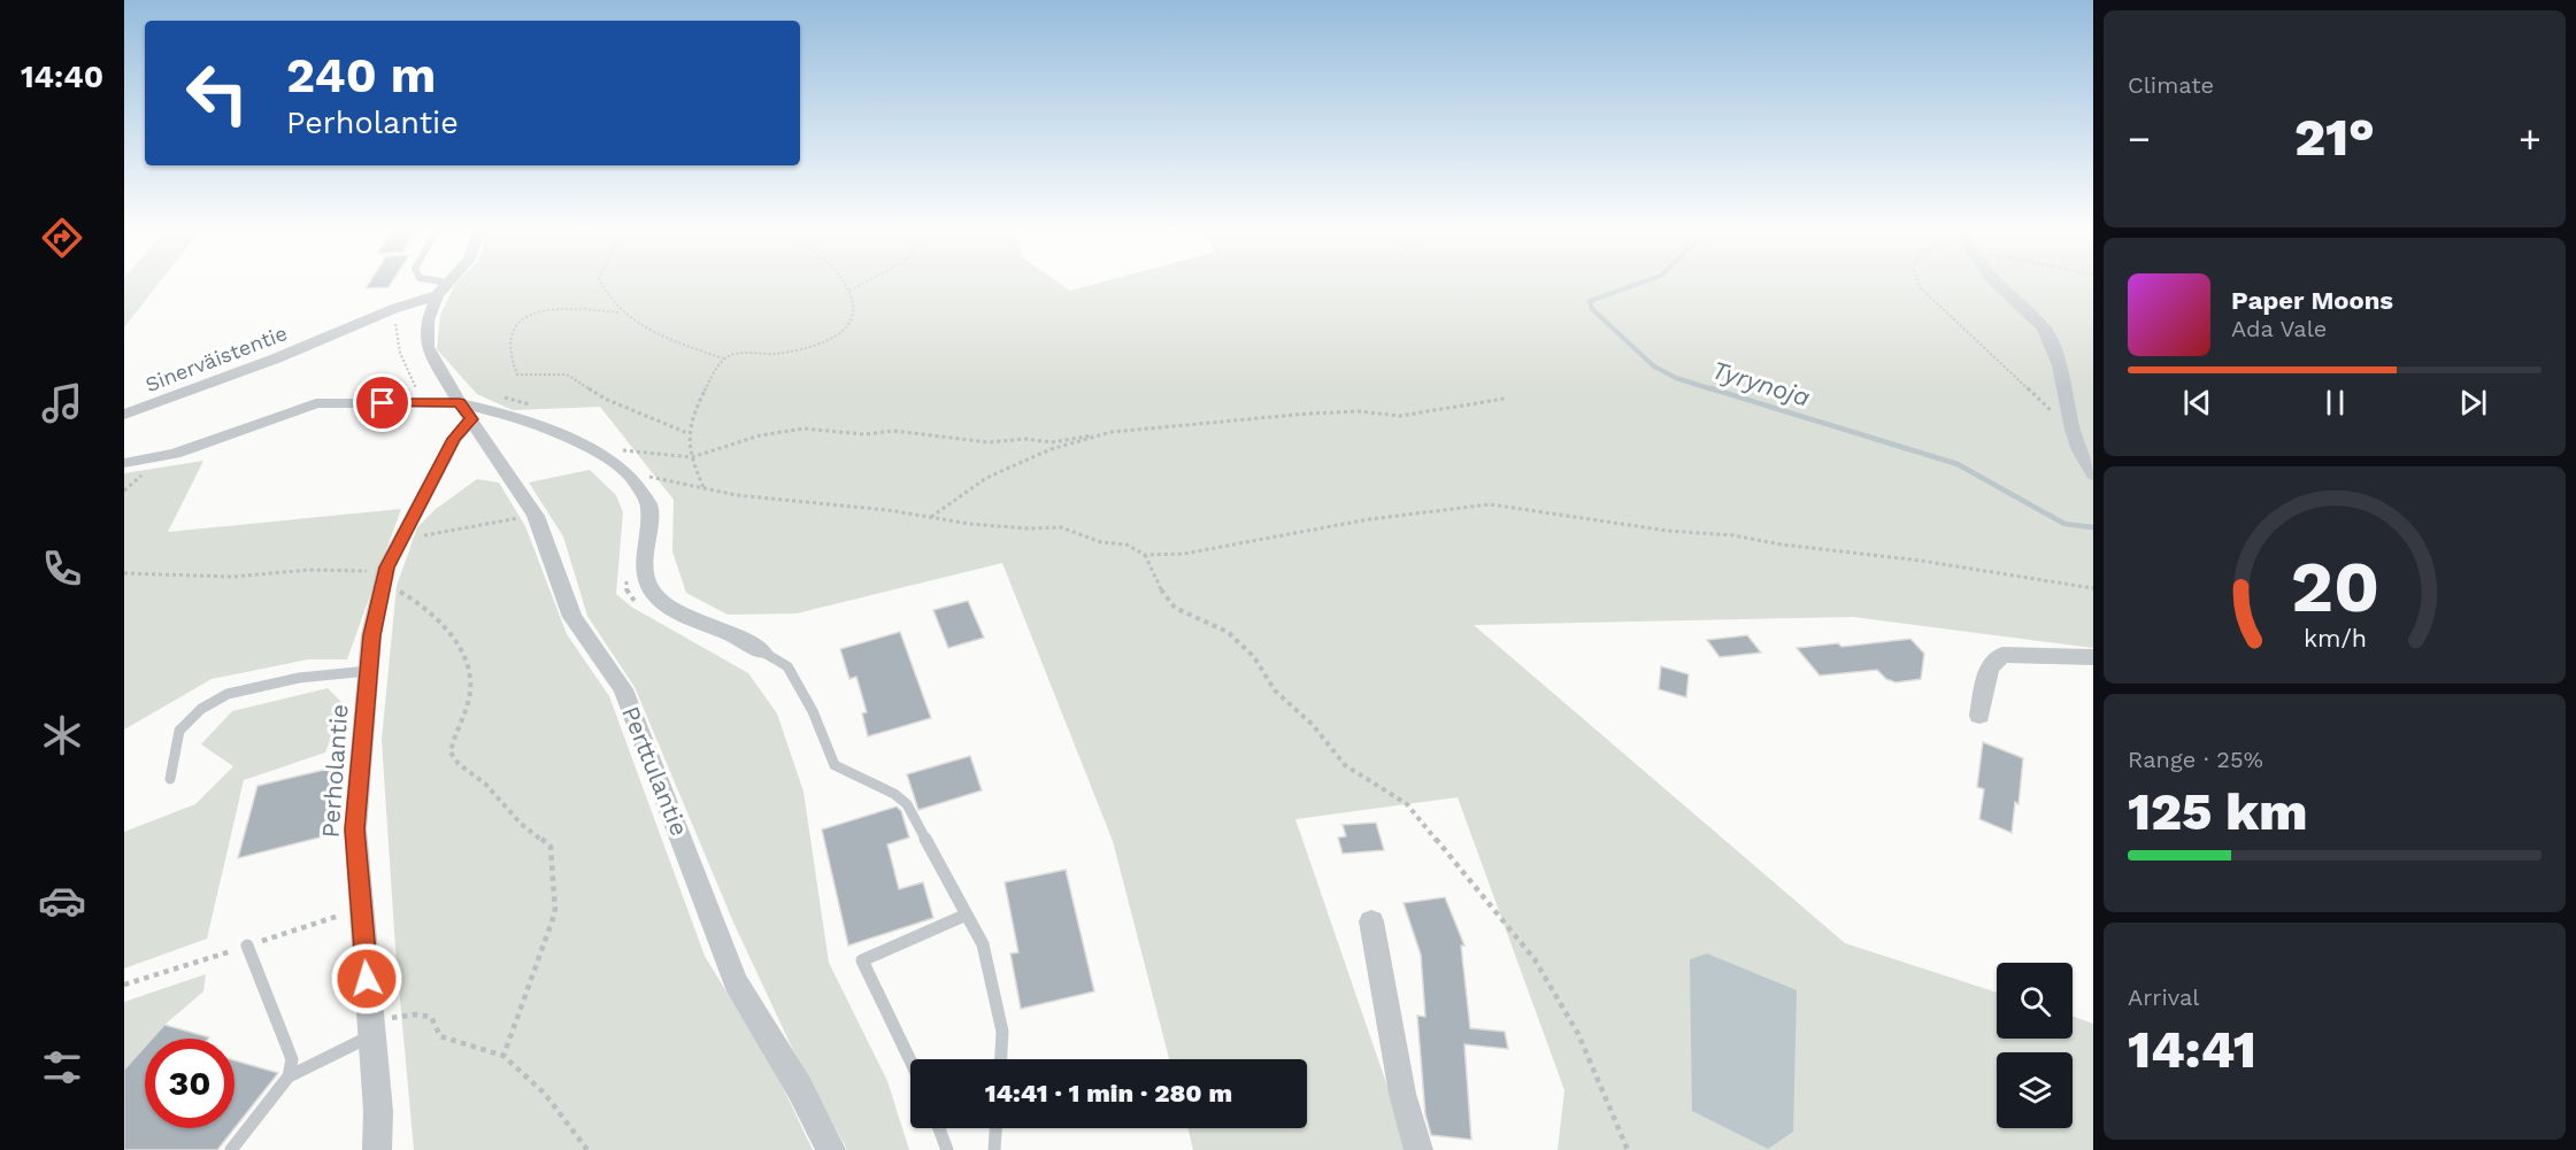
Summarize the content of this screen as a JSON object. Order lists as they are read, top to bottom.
{
  "streets": {
    "street": ["Sinerväistentie", "Perholantie", "Perttulantie"]
  },
  "crossings": [
    ["Sinerväistentie", "Perttulantie"],
    ["Perholantie", "Perttulantie"]
  ],
  "water": ["Tyrynoja"],
  "page": {
    "tabs": "14:40",
    "tile": [
      "Climate",
      ["Range · 25%", "125 km"],
      ["Arrival", "14:41"]
    ],
    "turn": ["240 m", "Perholantie"],
    "heat": ["−", "21°", "+"],
    "song": ["Paper Moons", "Ada Vale"],
    "limit": "30",
    "trip": "14:41 · 1 min · 280 m",
    "gauge": ["20", "km/h"]
  }
}
